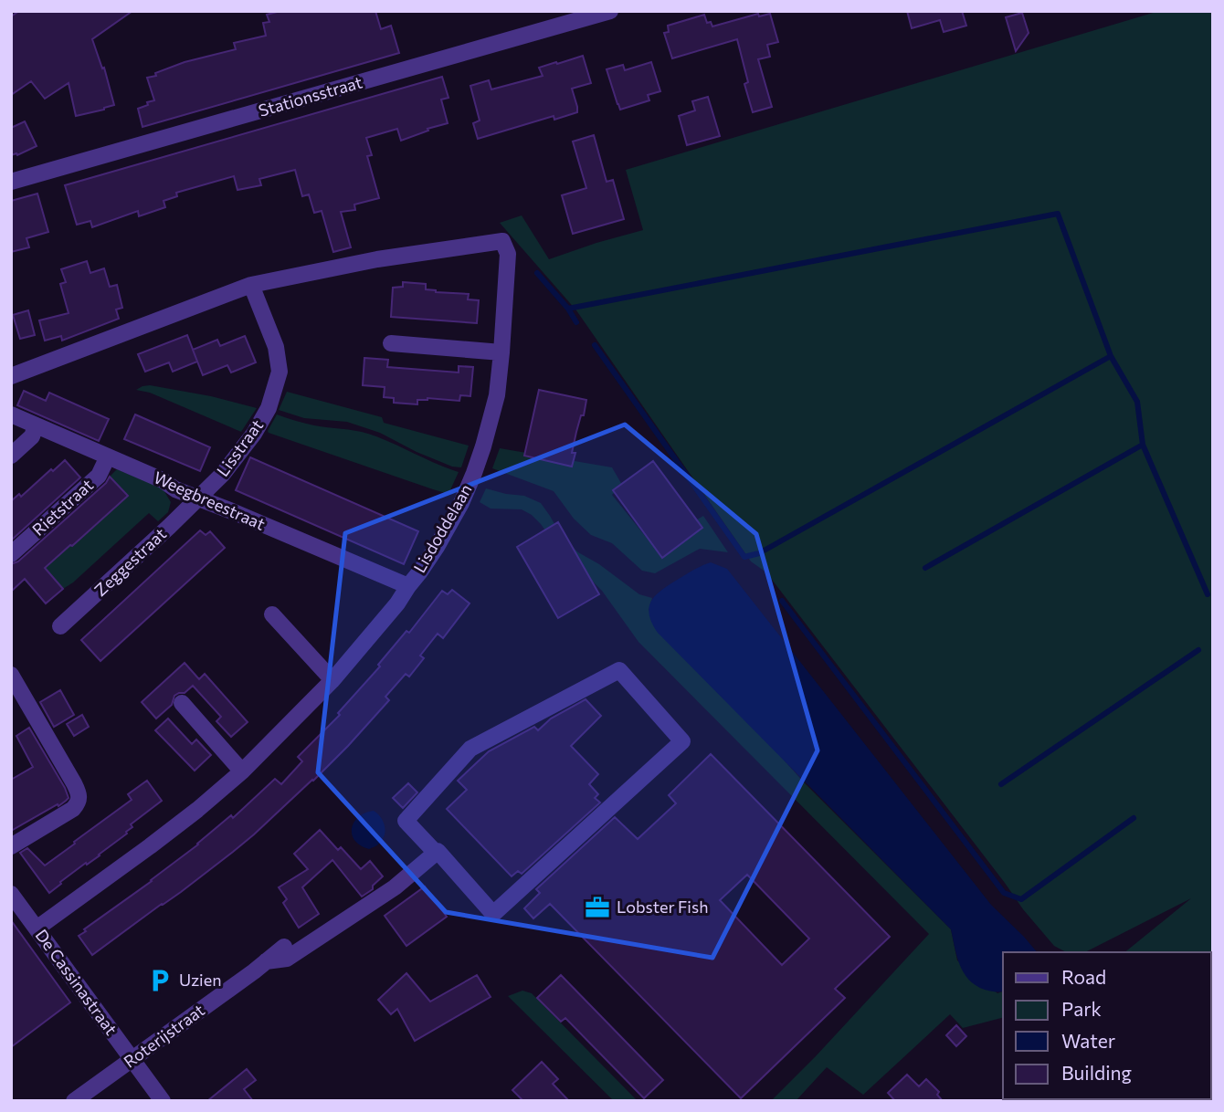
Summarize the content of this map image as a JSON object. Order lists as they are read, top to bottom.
{
  "streets": {
    "street": [
      "Stationsstraat",
      "Lisstraat",
      "Weegbreestraat",
      "Rietstraat",
      "Lisdoddelaan",
      "Zeggestraat",
      "De Cassinastraat",
      "Roterijstraat"
    ]
  },
  "crossings": [
    ["Lisstraat", "Weegbreestraat"],
    ["Lisstraat", "Lisdoddelaan"],
    ["Lisstraat", "Zeggestraat"],
    ["Weegbreestraat", "Rietstraat"],
    ["Weegbreestraat", "Lisdoddelaan"],
    ["Weegbreestraat", "Zeggestraat"],
    ["Lisdoddelaan", "De Cassinastraat"],
    ["De Cassinastraat", "Roterijstraat"]
  ],
  "places": {
    "office": ["Lobster Fish"],
    "parking": ["Uzien"]
  },
  "legend": [
    "Road",
    "Park",
    "Water",
    "Building"
  ]
}
